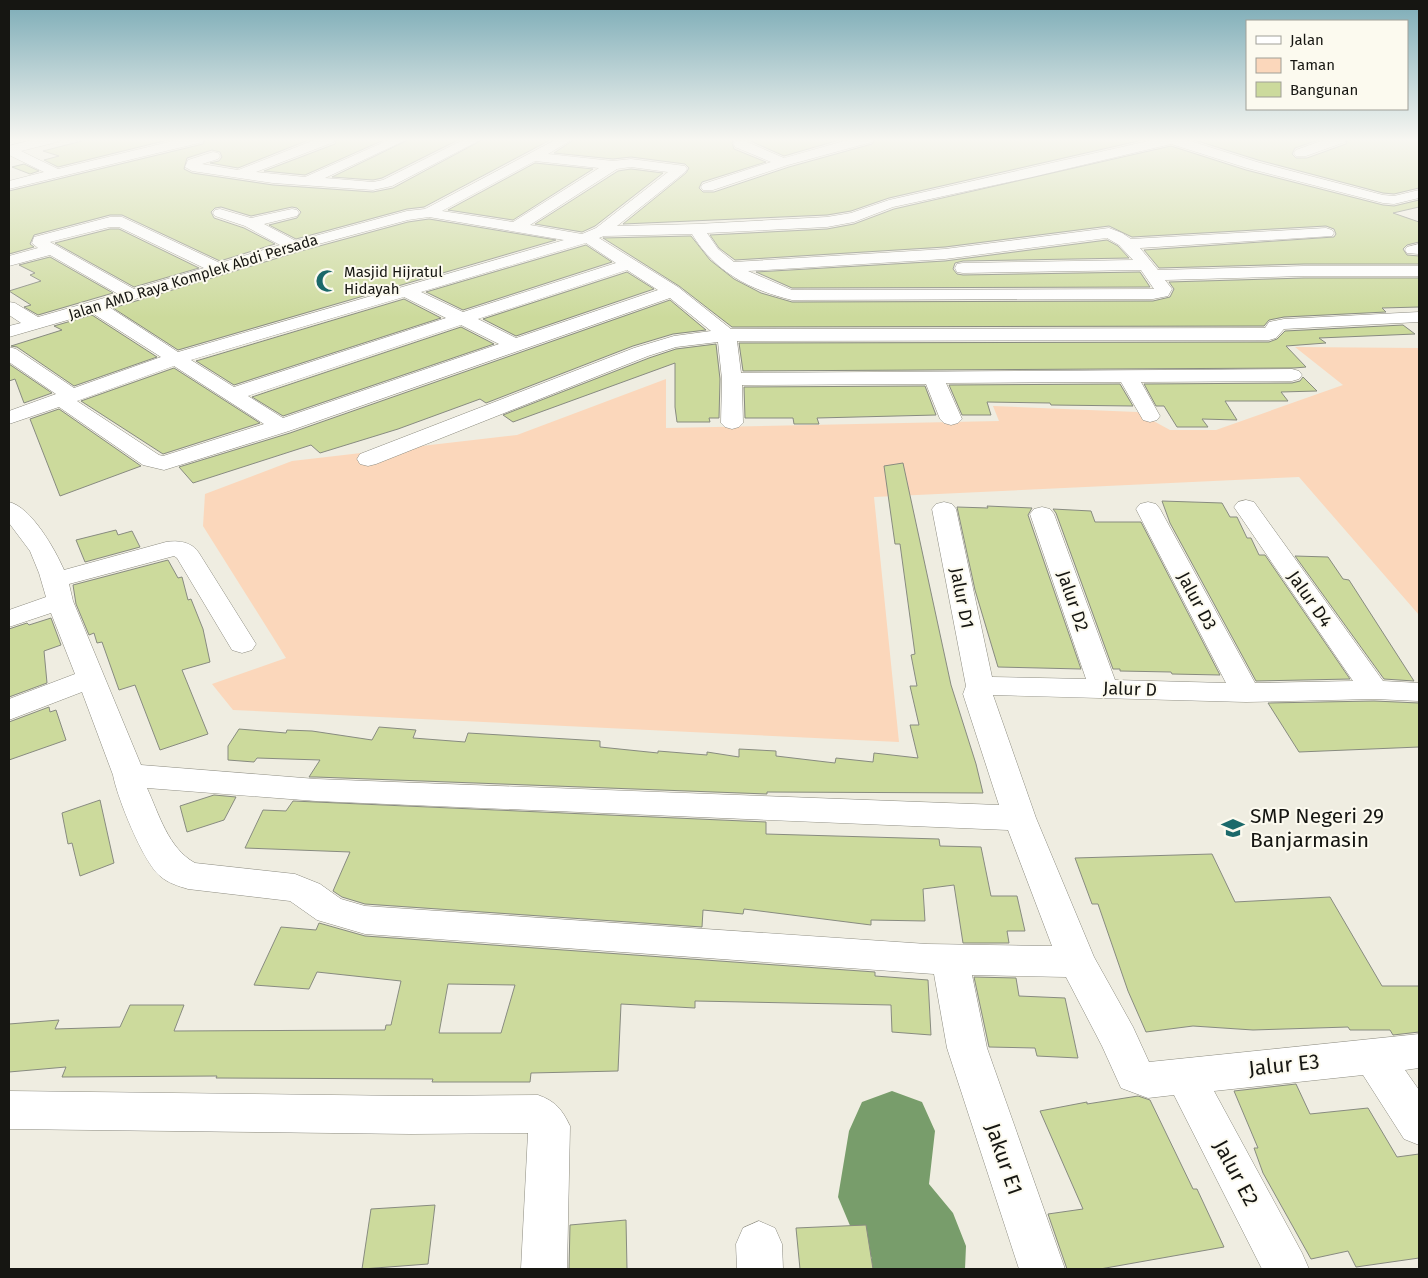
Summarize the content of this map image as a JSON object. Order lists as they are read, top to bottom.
{
  "streets": {
    "street": [
      "Jalan AMD Raya Komplek Abdi Persada",
      "Jalur D1",
      "Jalur D4",
      "Jalur D2",
      "Jalur D3",
      "Jalur D",
      "Jalur E3",
      "Jakur E1",
      "Jalur E2"
    ]
  },
  "crossings": [
    ["Jalur D1", "Jalur D"],
    ["Jalur D4", "Jalur D"],
    ["Jalur D2", "Jalur D"],
    ["Jalur D3", "Jalur D"],
    ["Jalur E3", "Jalur E2"]
  ],
  "places": {
    "mosque": ["Masjid Hijratul Hidayah"],
    "school or university": ["SMP Negeri 29 Banjarmasin"]
  },
  "legend": ["Jalan", "Taman", "Bangunan"]
}
